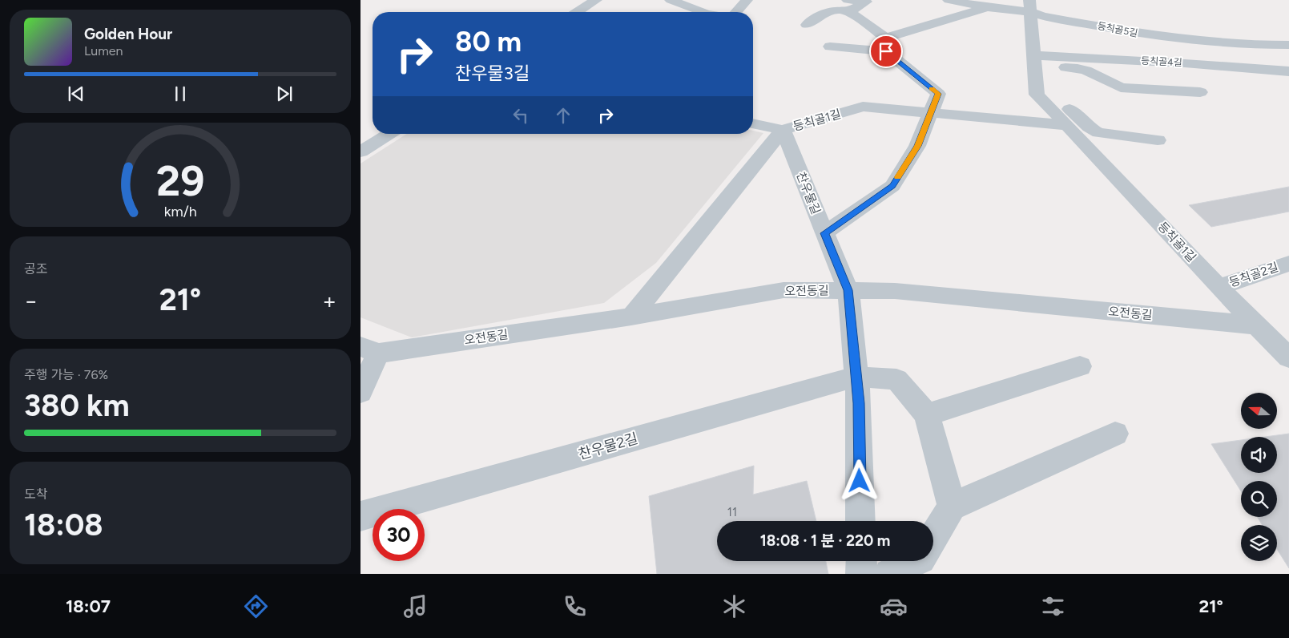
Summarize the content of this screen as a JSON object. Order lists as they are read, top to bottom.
{
  "streets": {
    "street": [
      "등칙골5길",
      "등칙골4길",
      "등칙골1길",
      "찬우물길",
      "등칙골2길",
      "오전동길",
      "찬우물2길"
    ]
  },
  "crossings": [
    ["등칙골1길", "찬우물길"],
    ["등칙골1길", "등칙골2길"],
    ["등칙골1길", "오전동길"],
    ["찬우물길", "오전동길"],
    ["찬우물길", "찬우물2길"]
  ],
  "house_numbers": ["11"],
  "north": "left",
  "page": {
    "turn": ["80 m", "찬우물3길"],
    "song": ["Golden Hour", "Lumen"],
    "tile": [
      "공조",
      ["주행 가능 · 76%", "380 km"],
      ["도착", "18:08"]
    ],
    "heat": ["−", "21°", "+"],
    "limit": "30",
    "trip": "18:08 · 1 분 · 220 m",
    "tabs": ["18:07", "21°"],
    "gauge": ["29", "km/h"]
  }
}
